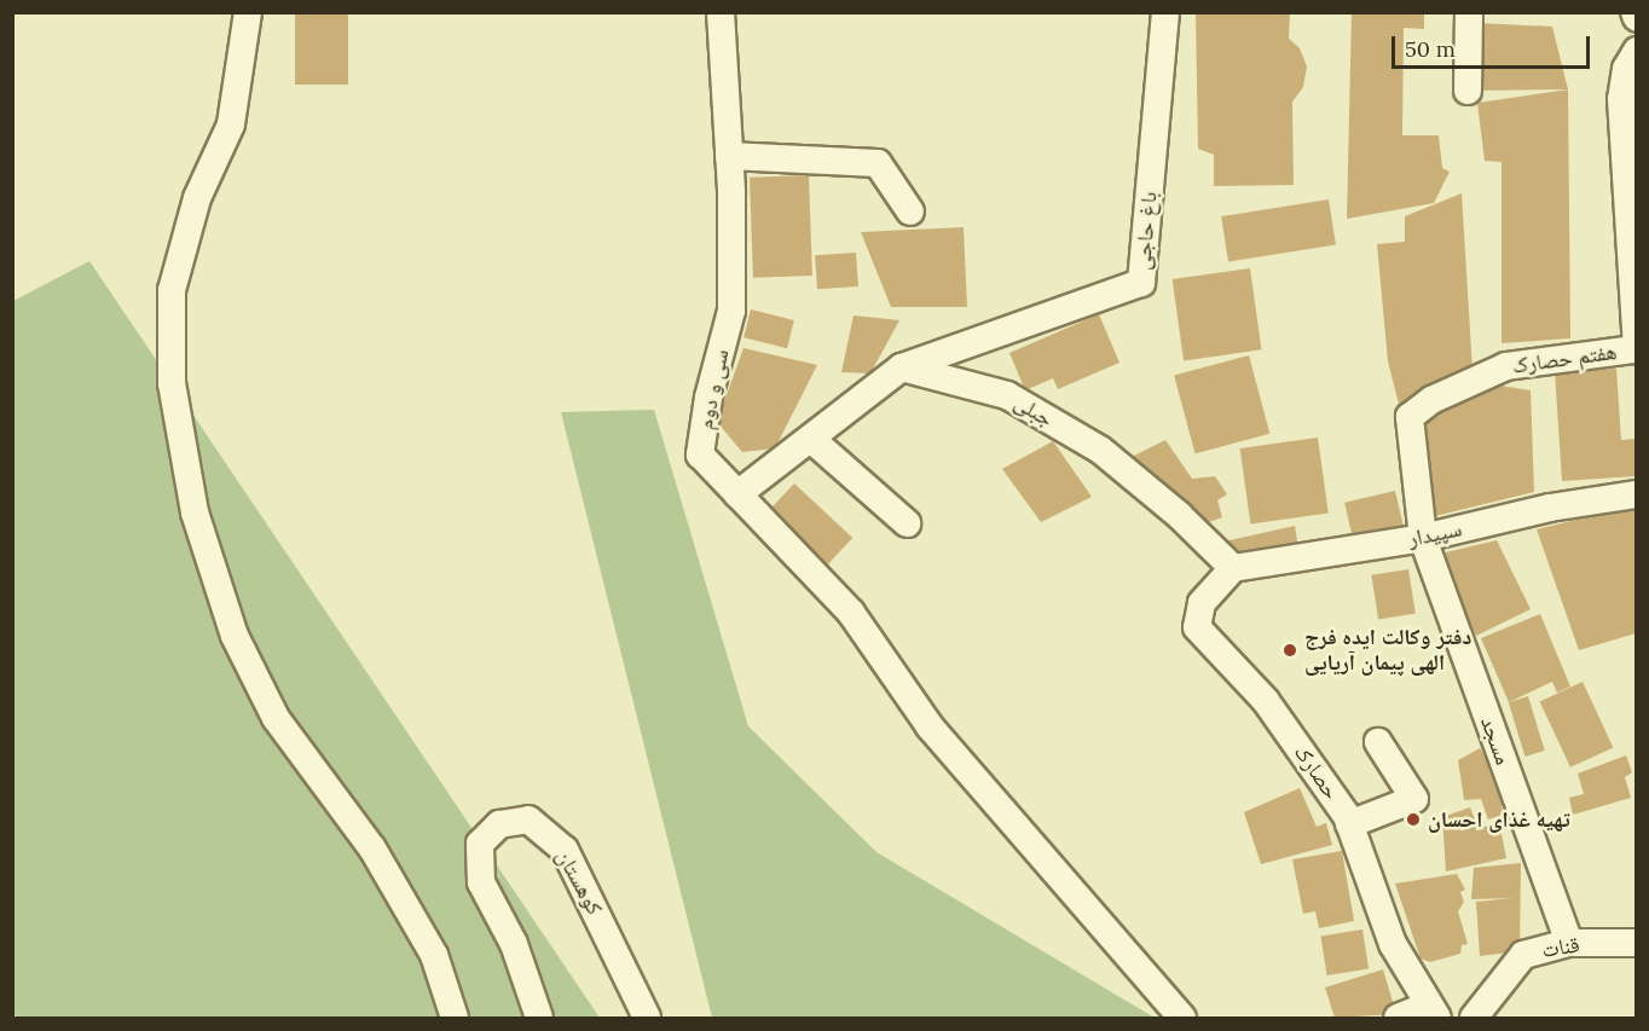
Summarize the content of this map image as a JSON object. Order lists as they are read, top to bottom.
{
  "streets": {
    "street": [
      "باغ حاجی",
      "هفتم حصارک",
      "سی و دوم",
      "جبلی",
      "سپیدار",
      "مسجد",
      "حصارک",
      "کوهستان",
      "قنات"
    ]
  },
  "crossings": [
    ["باغ حاجی", "جبلی"],
    ["هفتم حصارک", "سپیدار"],
    ["هفتم حصارک", "مسجد"],
    ["جبلی", "سپیدار"],
    ["جبلی", "حصارک"],
    ["سپیدار", "مسجد"],
    ["سپیدار", "حصارک"],
    ["مسجد", "قنات"]
  ],
  "places": ["دفتر وکالت ایده فرج الهی پیمان آریایی", "تهیه غذای احسان"],
  "scale_bar": "50 m"
}
